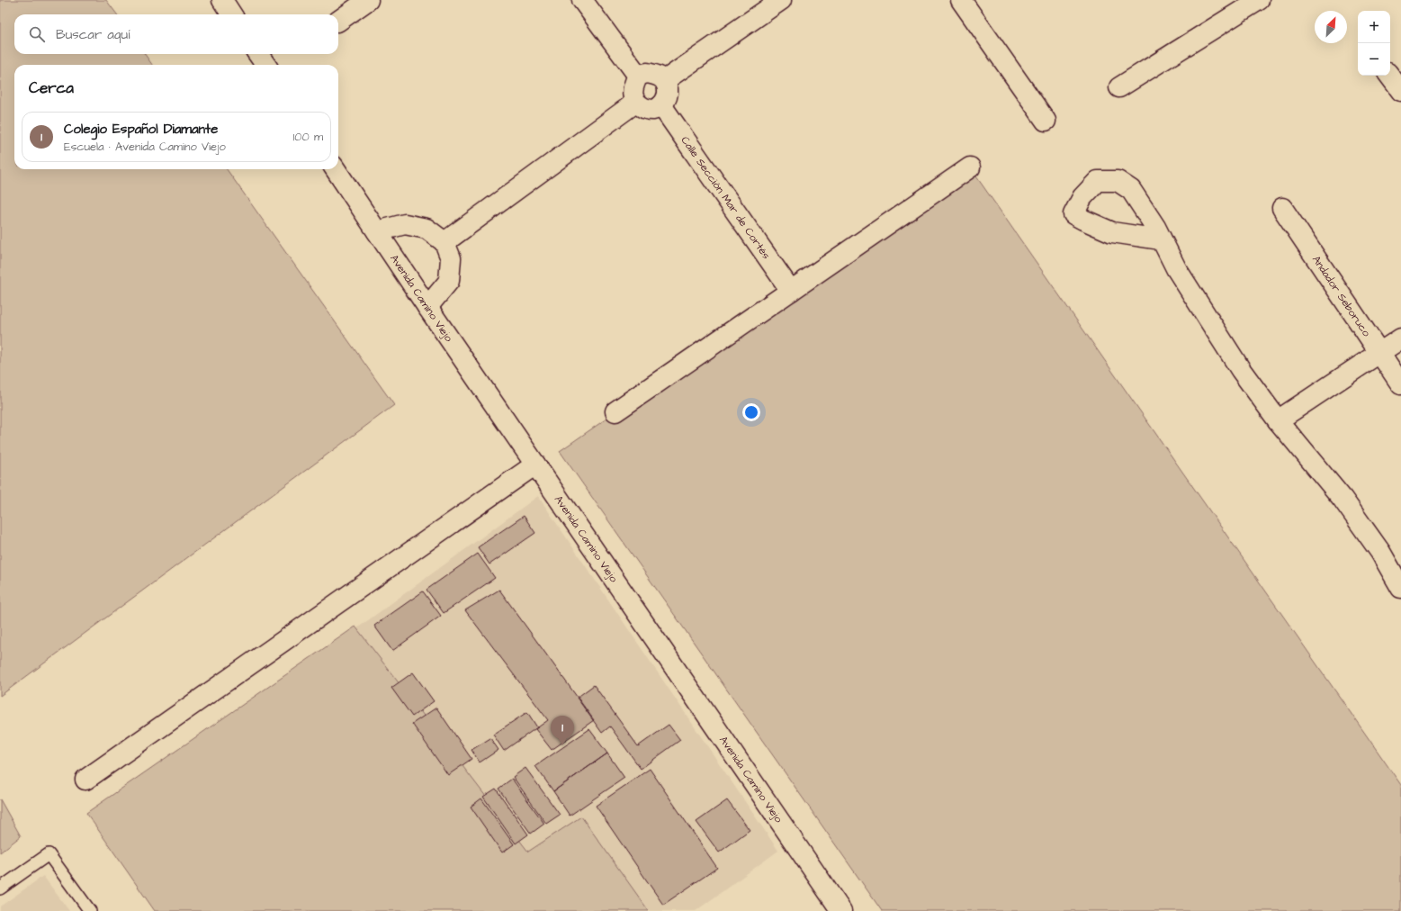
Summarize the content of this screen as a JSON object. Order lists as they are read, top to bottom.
{
  "streets": {
    "street": ["Calle Sección Mar de Cortés", "Andador Seboruco", "Avenida Camino Viejo"]
  },
  "north": "top right",
  "page": {
    "map_buttons": ["+", "−"],
    "search": "Buscar aquí",
    "heading": "Cerca",
    "list": [
      {
        "mark": "1",
        "name": "Colegio Español Diamante",
        "note": "Escuela · Avenida Camino Viejo",
        "value": "100 m"
      }
    ],
    "pins": "1"
  }
}
